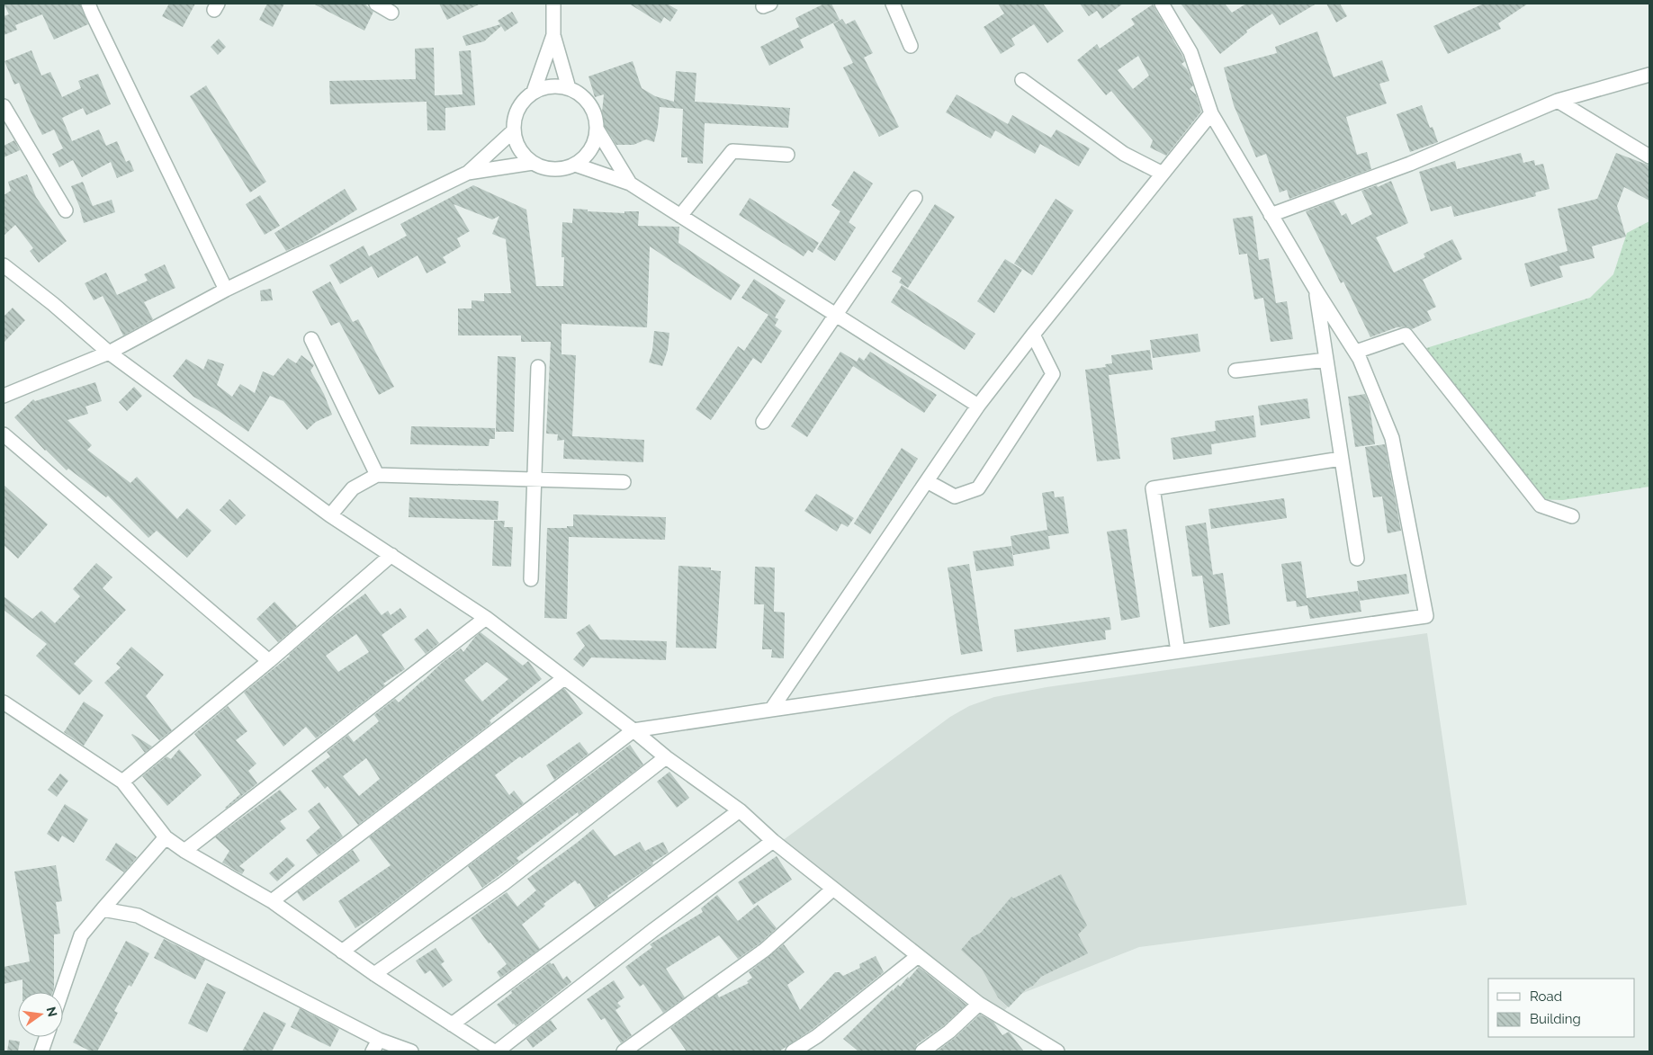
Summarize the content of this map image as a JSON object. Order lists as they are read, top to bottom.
{
  "legend": ["Road", "Building"],
  "north": "right"
}
